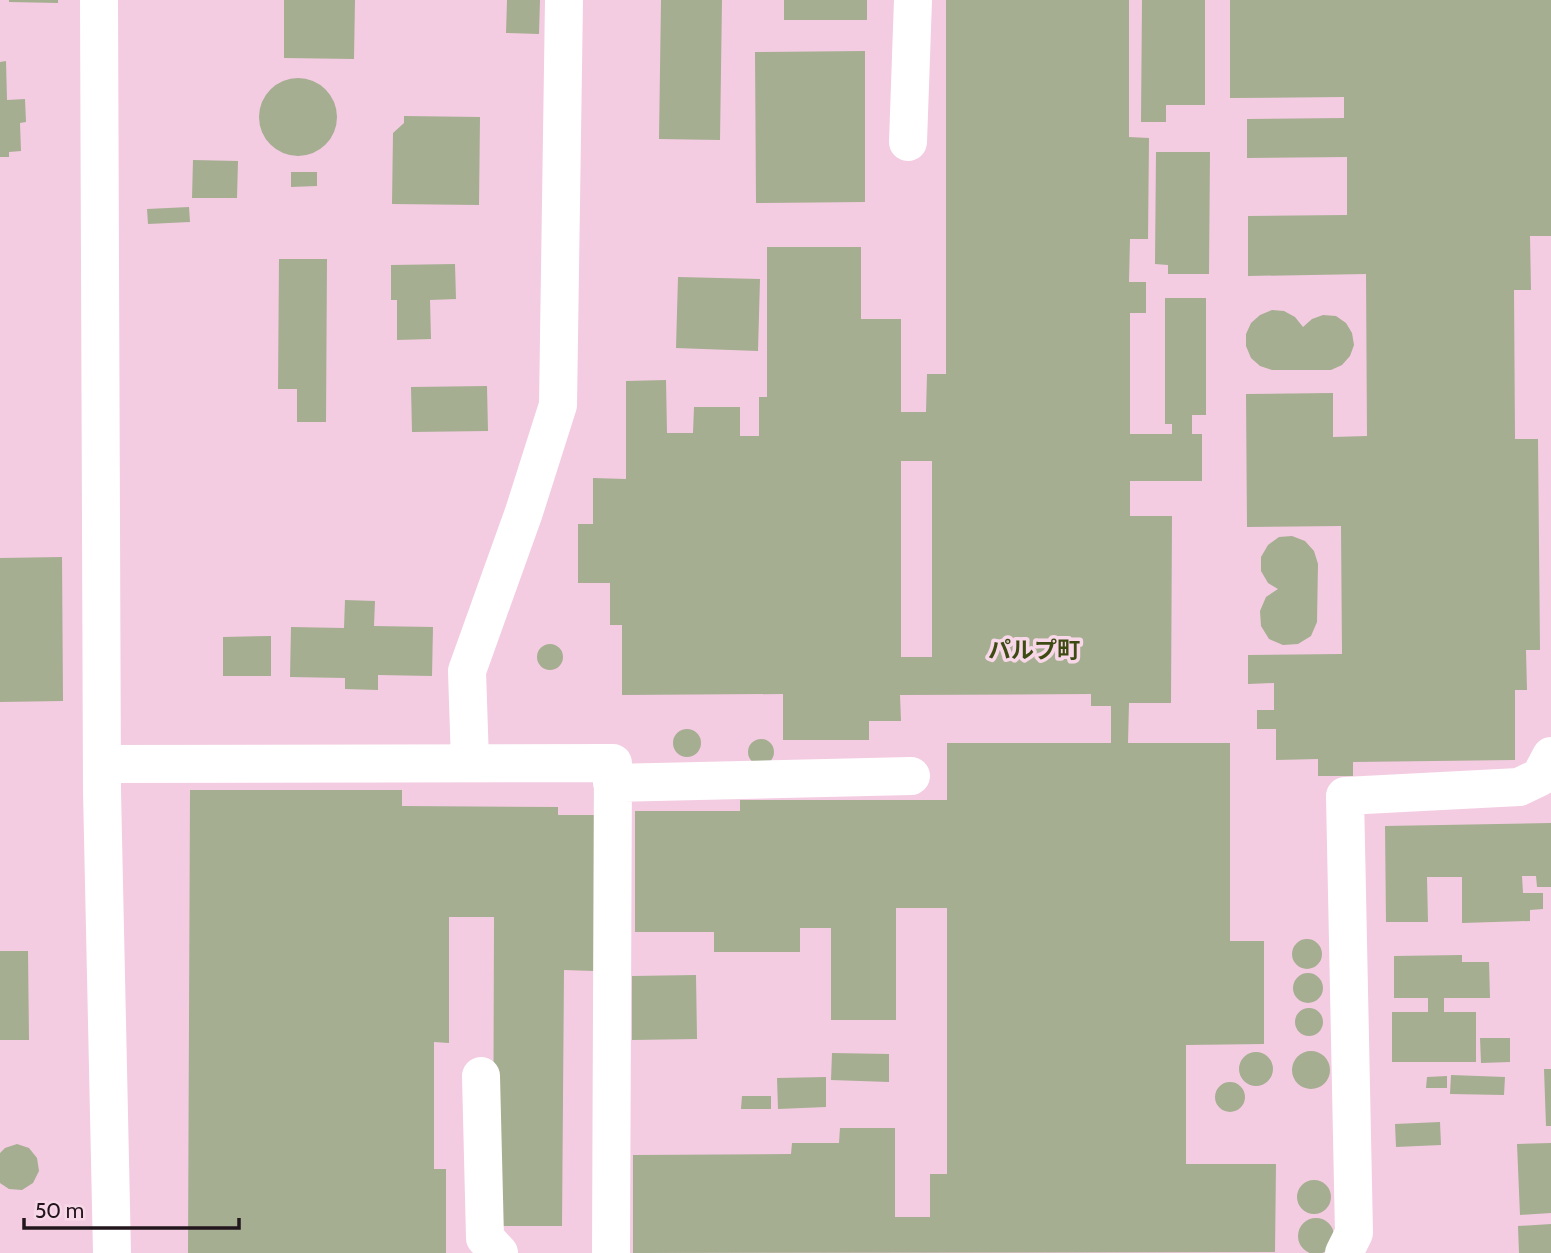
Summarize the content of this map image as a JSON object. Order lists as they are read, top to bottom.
{
  "districts": ["パルプ町"],
  "scale_bar": "50 m"
}
